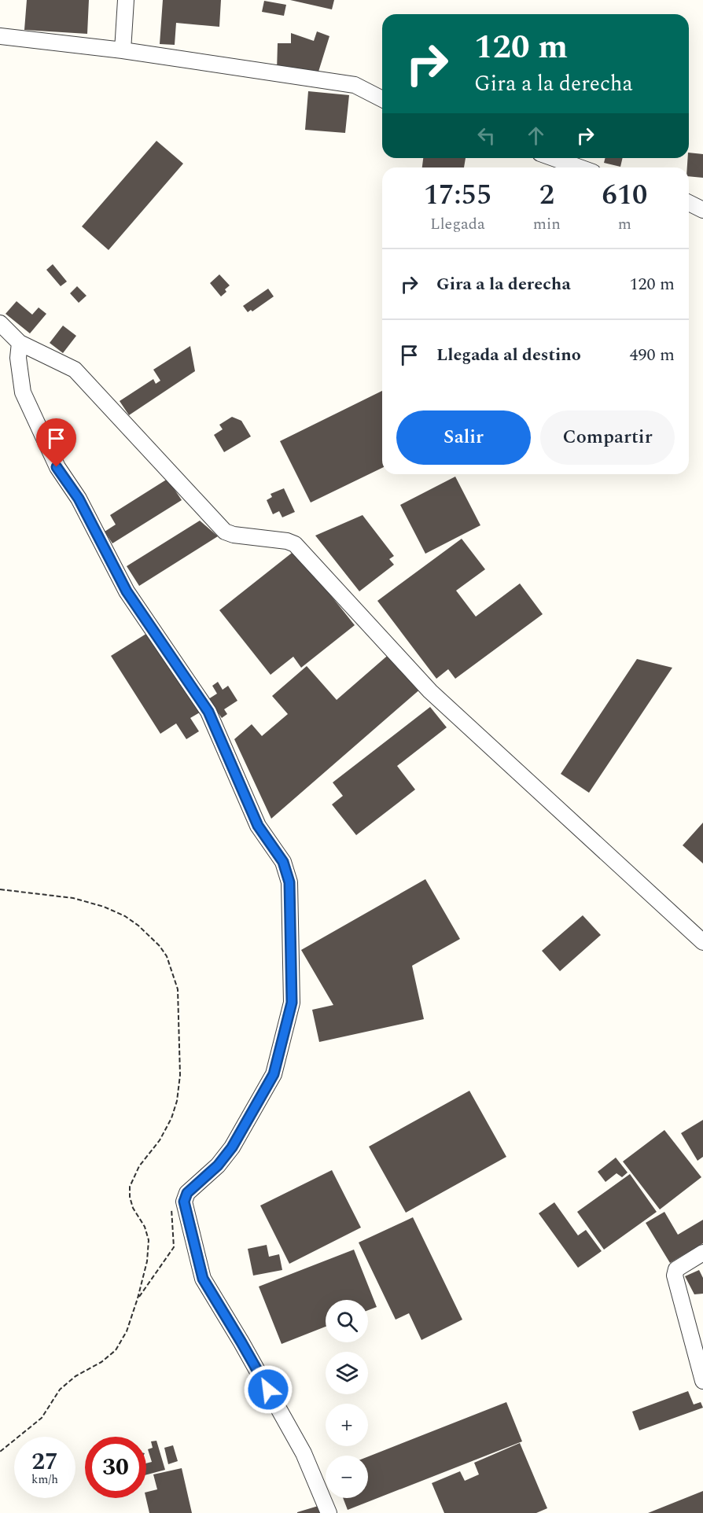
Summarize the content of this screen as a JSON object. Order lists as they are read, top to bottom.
{
  "page": {
    "turn": ["120 m", "Gira a la derecha"],
    "eta": [
      "17:55",
      "Llegada",
      "2",
      "min",
      "610",
      "m"
    ],
    "list": [
      {
        "name": "Gira a la derecha",
        "value": "120 m"
      },
      {
        "name": "Llegada al destino",
        "value": "490 m"
      }
    ],
    "buttons": ["Salir", "Compartir"],
    "map_buttons": ["+", "−"],
    "speed": "27 km/h",
    "limit": "30"
  }
}
